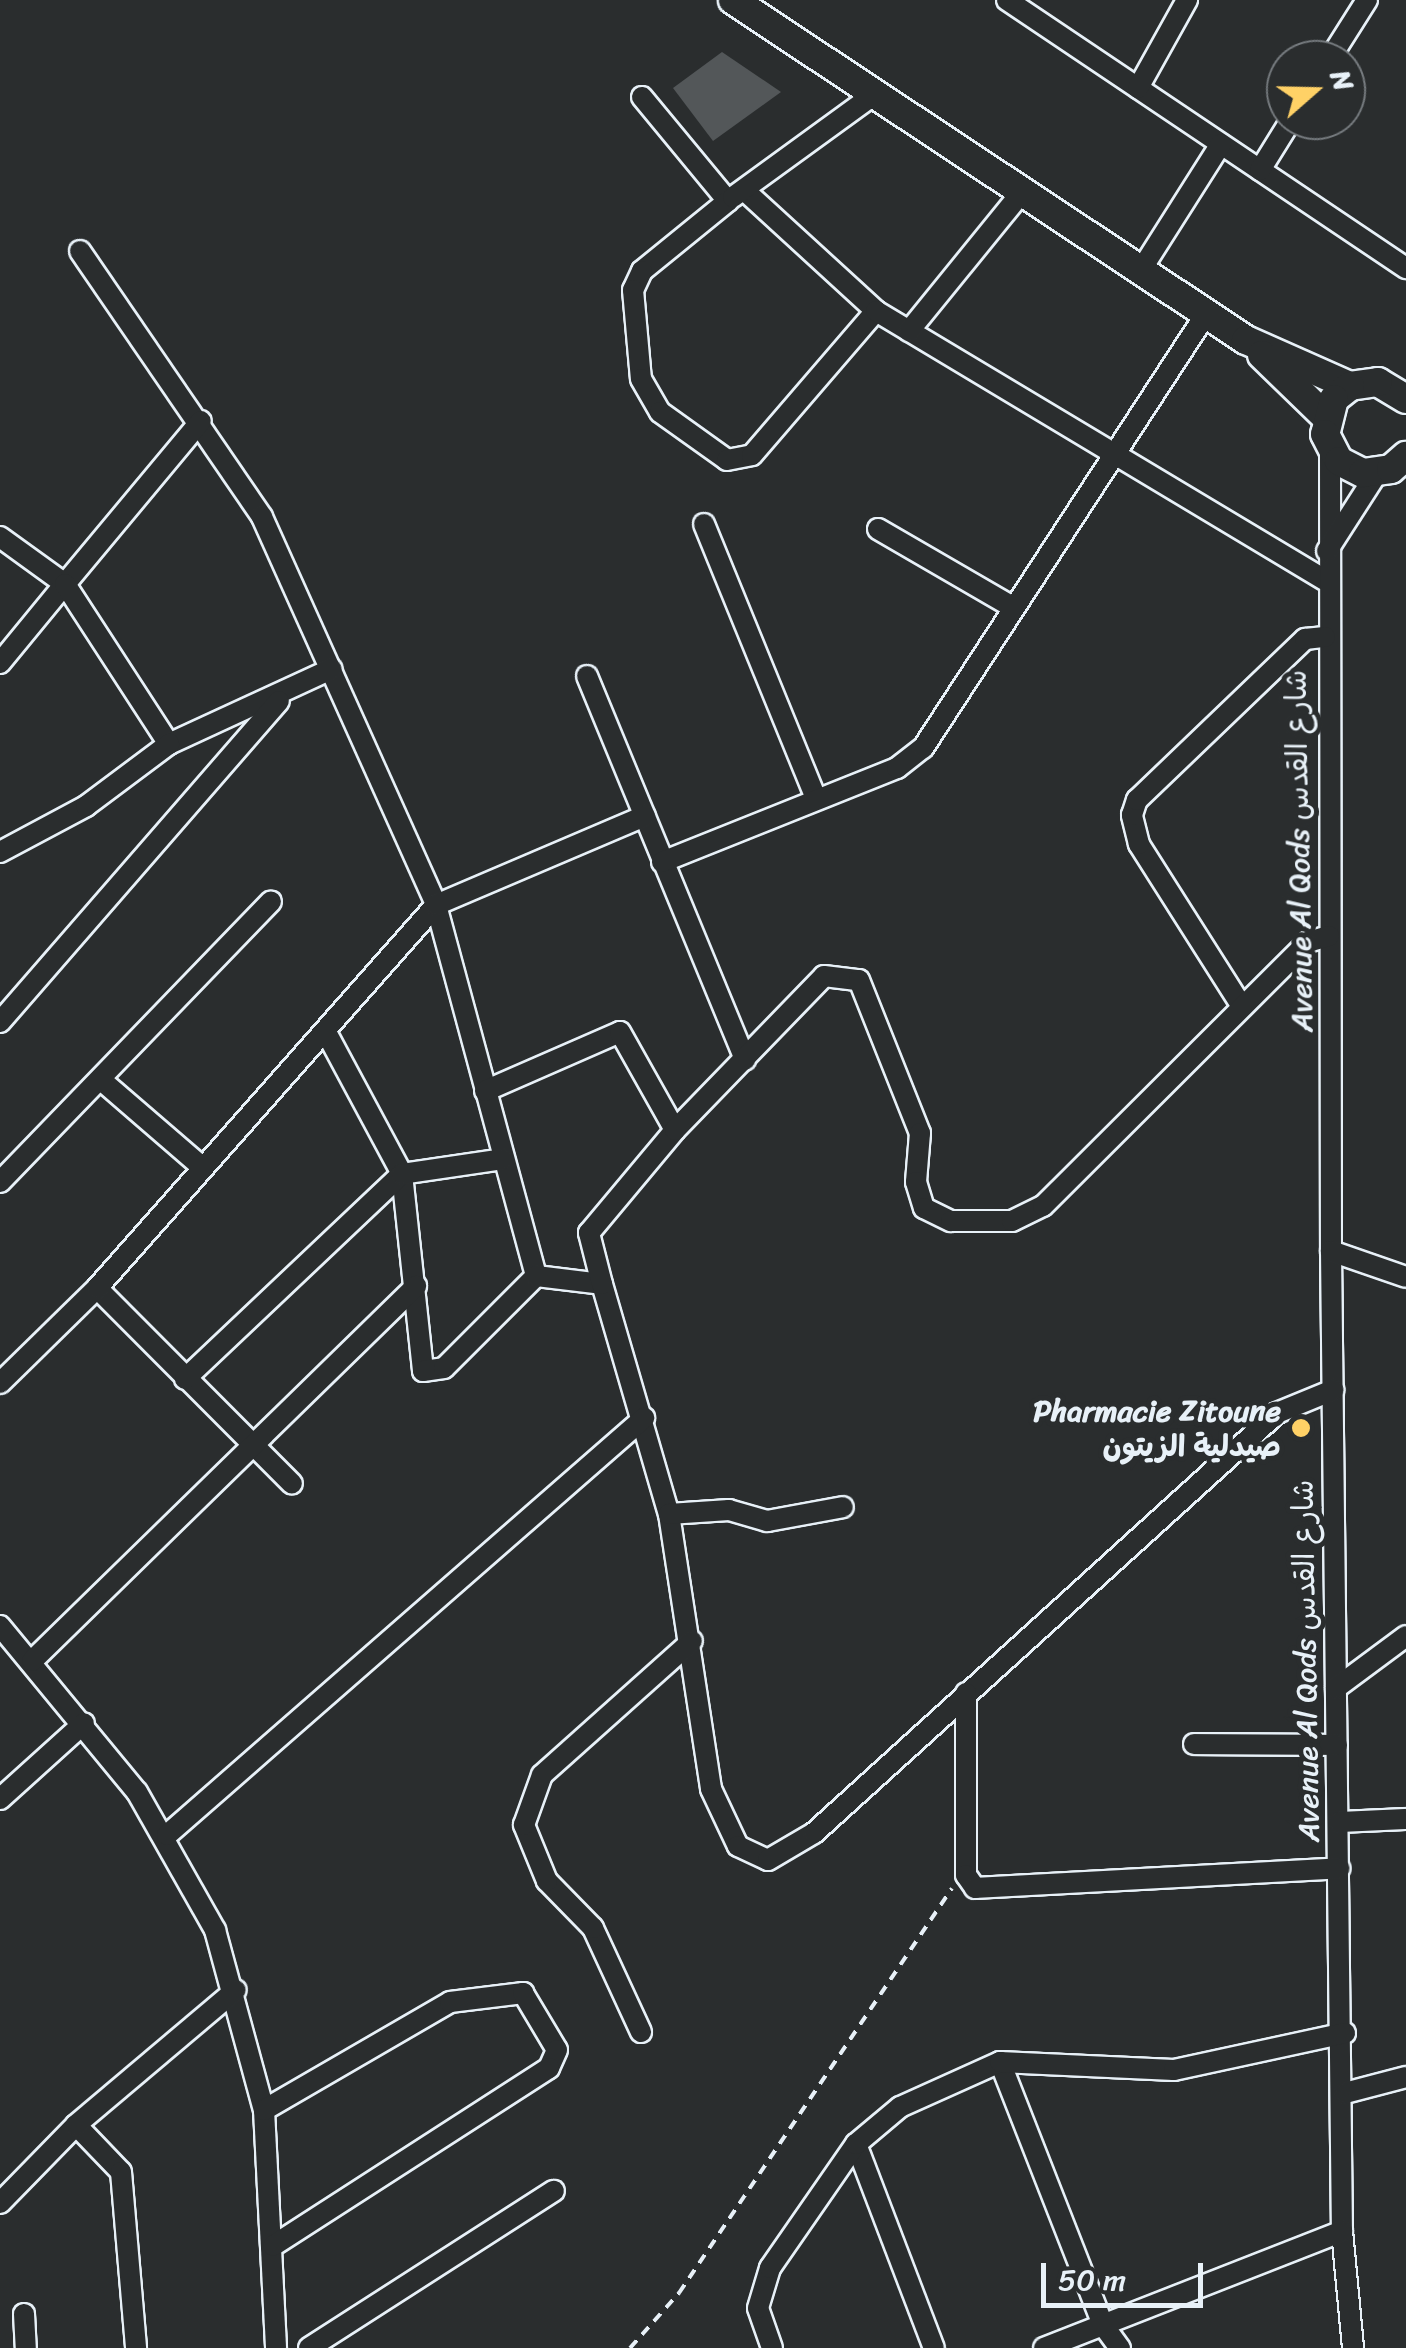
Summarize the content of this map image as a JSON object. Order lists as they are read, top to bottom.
{
  "streets": {
    "street": ["Avenue Al Qods شارع القدس"]
  },
  "places": ["Pharmacie Zitoune صيدلية الزيتون"],
  "scale_bar": "50 m",
  "north": "right"
}
